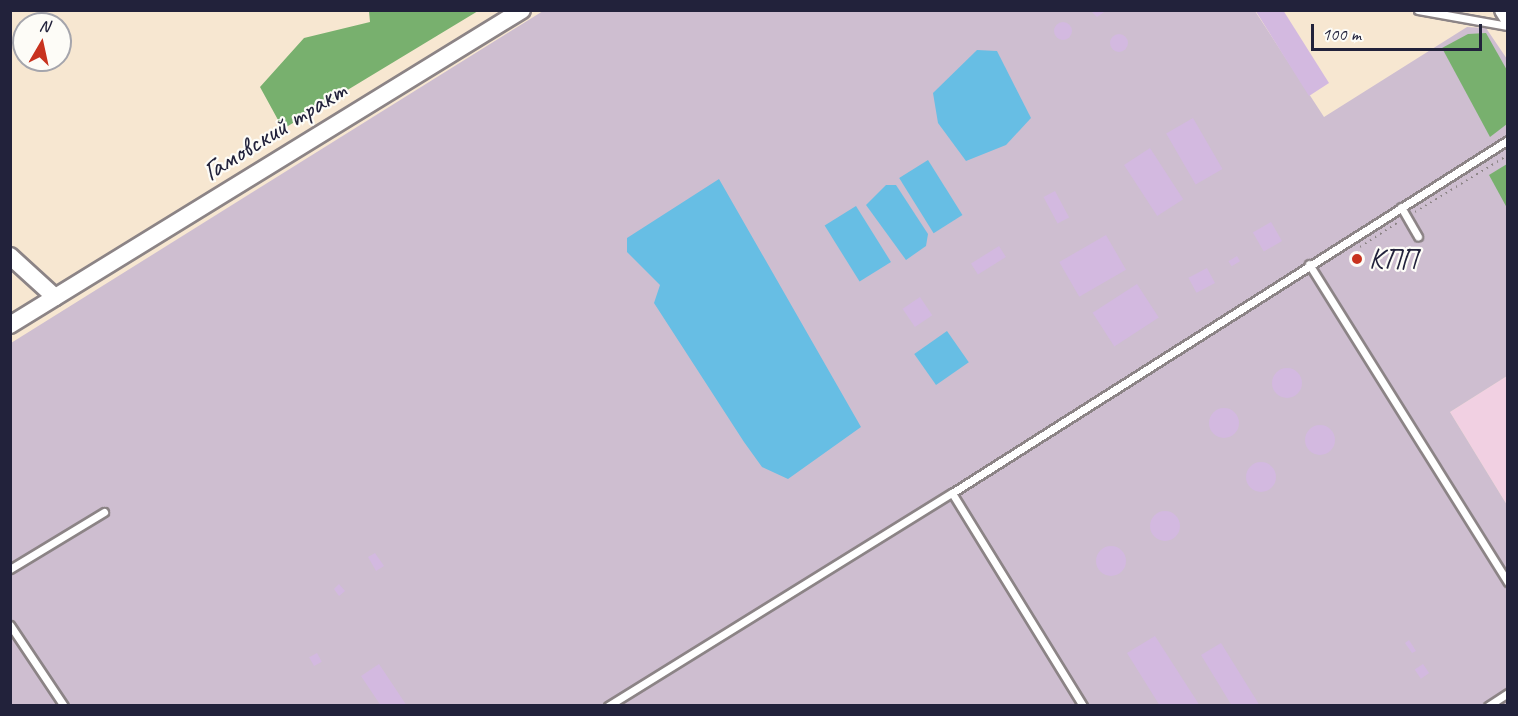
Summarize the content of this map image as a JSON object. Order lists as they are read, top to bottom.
{
  "streets": {
    "street": ["Гамовский тракт"]
  },
  "places": ["КПП"],
  "scale_bar": "100 m",
  "north": "top"
}
